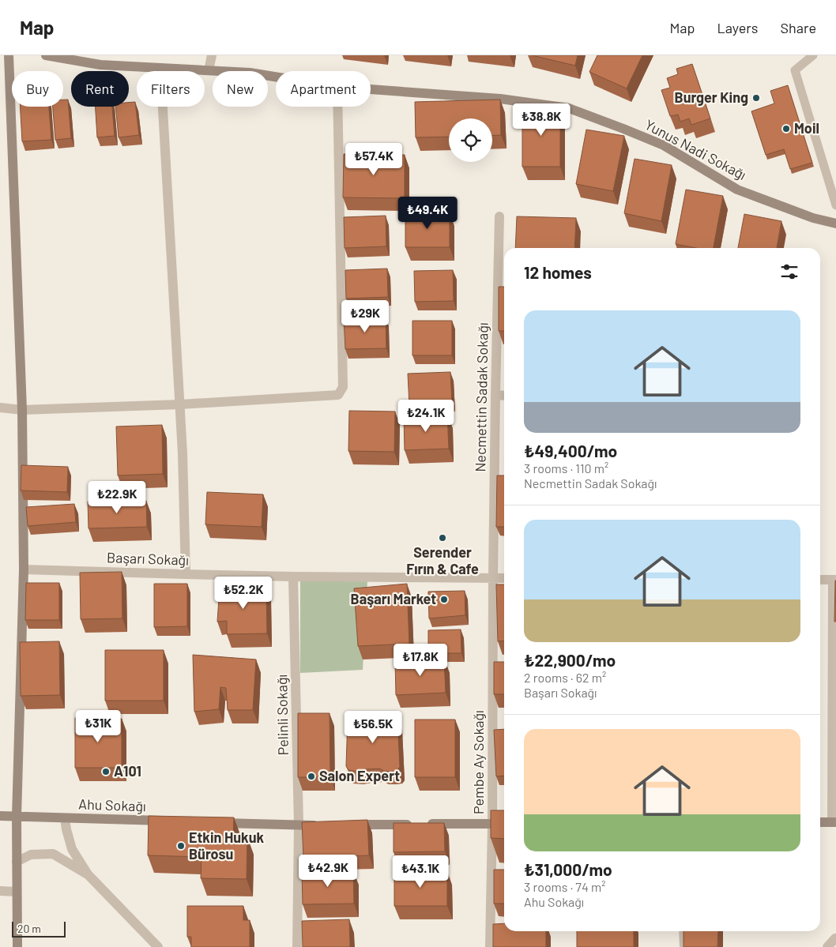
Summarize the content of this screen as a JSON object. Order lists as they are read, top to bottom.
{
  "streets": {
    "street": [
      "Yunus Nadi Sokağı",
      "Necmettin Sadak Sokağı",
      "Başarı Sokağı",
      "Pelinli Sokağı",
      "Pembe Ay Sokağı",
      "Ahu Sokağı"
    ]
  },
  "crossings": [
    ["Necmettin Sadak Sokağı", "Başarı Sokağı"],
    ["Necmettin Sadak Sokağı", "Pembe Ay Sokağı"],
    ["Başarı Sokağı", "Pelinli Sokağı"],
    ["Başarı Sokağı", "Pembe Ay Sokağı"]
  ],
  "places": [
    "Burger King",
    "Moil",
    "Serender Fırın & Cafe",
    "Başarı Market",
    "A101",
    "Salon Expert",
    "Etkin Hukuk Bürosu"
  ],
  "scale_bar": "20 m",
  "page": {
    "header": "Map",
    "nav": ["Map", "Layers", "Share"],
    "chip": [
      "Buy",
      "Rent",
      "Filters",
      "New",
      "Apartment"
    ],
    "price": [
      "₺38.8K",
      "₺57.4K",
      "₺49.4K",
      "₺29K",
      "₺24.1K",
      "₺22.9K",
      "₺52.2K",
      "₺17.8K",
      "₺31K",
      "₺56.5K",
      "₺42.9K",
      "₺43.1K"
    ],
    "heading": "12 homes",
    "list": [
      {
        "name": "₺49,400/mo",
        "note": "3 rooms · 110 m² · Necmettin Sadak Sokağı"
      },
      {
        "name": "₺22,900/mo",
        "note": "2 rooms · 62 m² · Başarı Sokağı"
      },
      {
        "name": "₺31,000/mo",
        "note": "3 rooms · 74 m² · Ahu Sokağı"
      }
    ],
    "scale": "20 m"
  }
}
